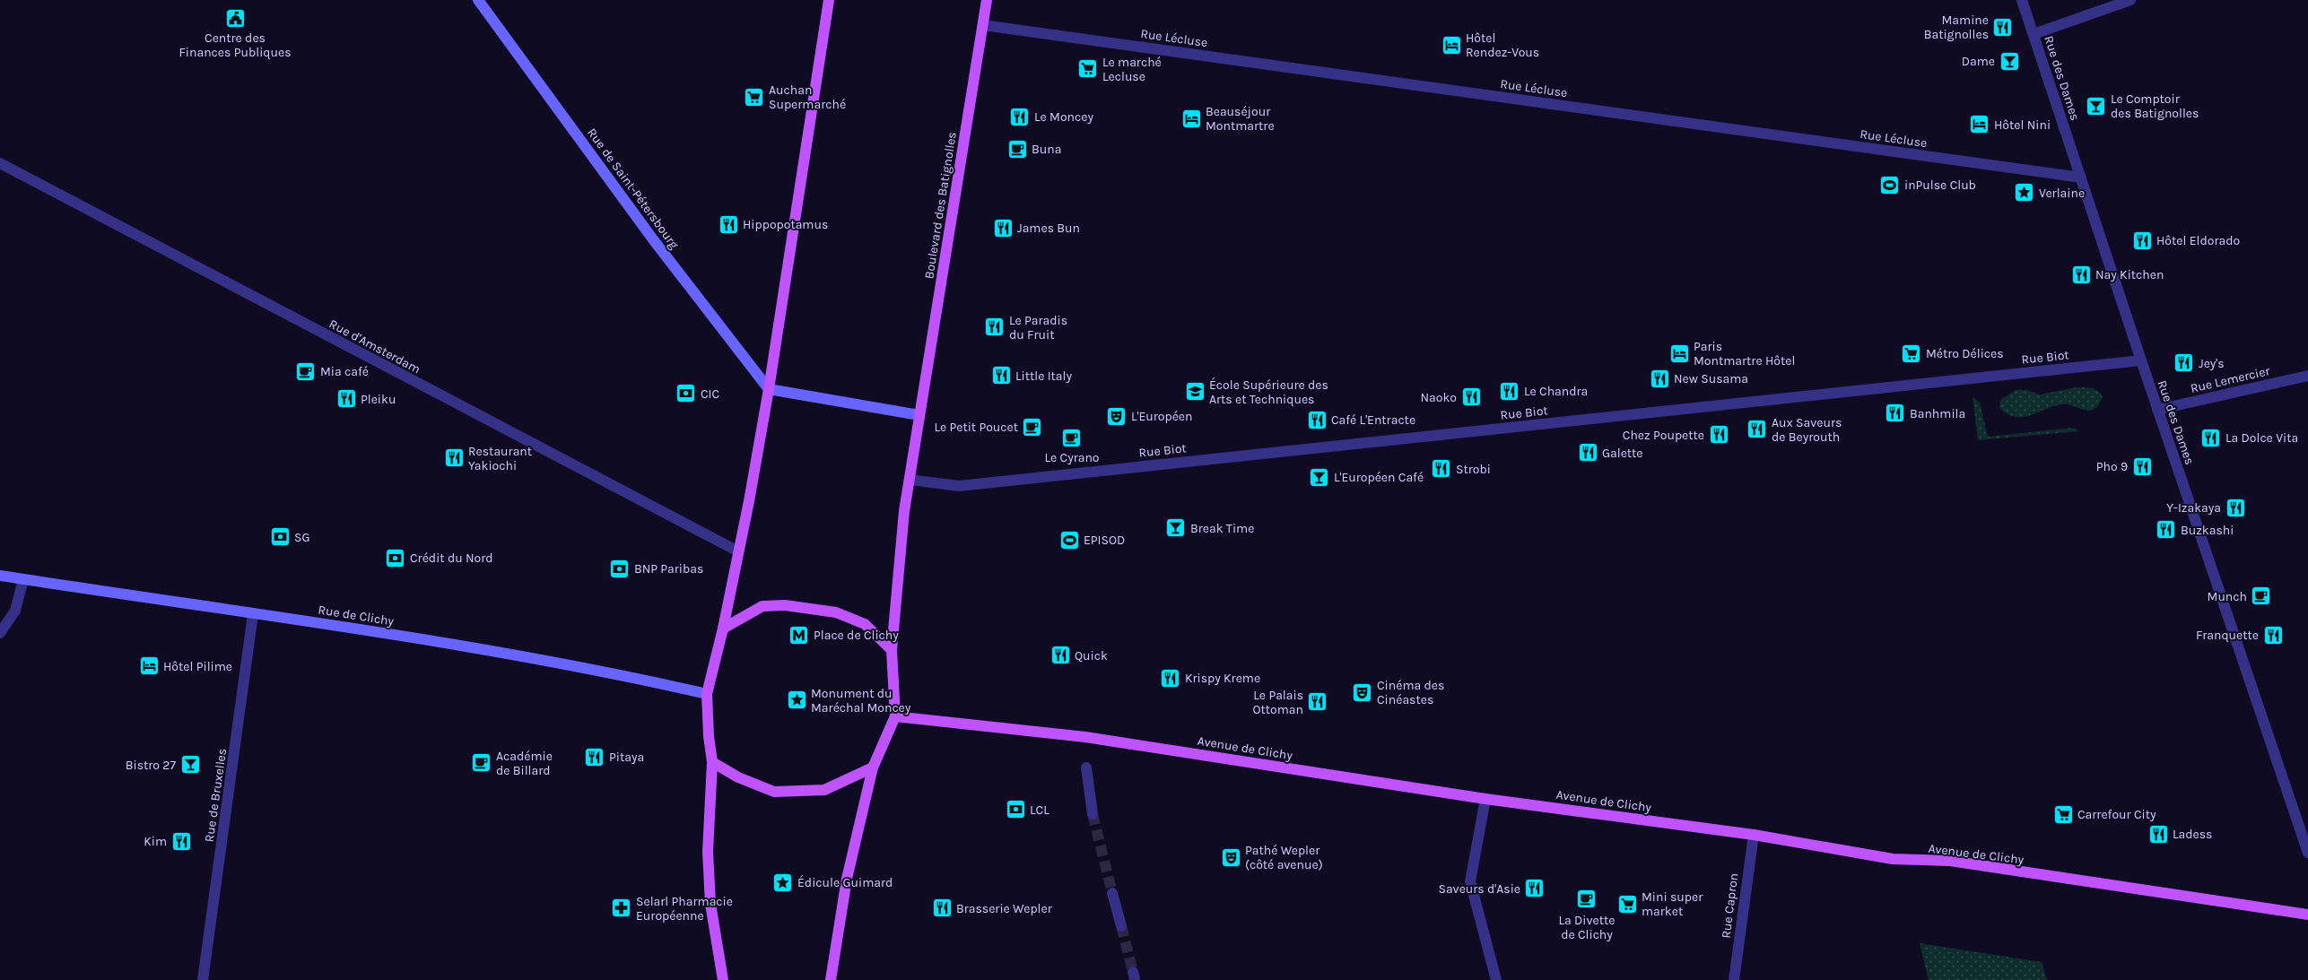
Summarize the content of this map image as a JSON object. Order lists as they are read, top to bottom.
{
  "streets": {
    "main road": ["Boulevard des Batignolles", "Avenue de Clichy"],
    "street": [
      "Rue Lécluse",
      "Rue des Dames",
      "Rue de Saint-Pétersbourg",
      "Rue d'Amsterdam",
      "Rue Biot",
      "Rue Lemercier",
      "Rue de Clichy",
      "Rue de Bruxelles",
      "Rue Capron"
    ]
  },
  "crossings": [
    ["Rue Lécluse", "Rue des Dames"],
    ["Rue Lécluse", "Boulevard des Batignolles"],
    ["Rue des Dames", "Rue Biot"],
    ["Rue des Dames", "Rue Lemercier"],
    ["Rue de Clichy", "Rue de Bruxelles"],
    ["Avenue de Clichy", "Rue Capron"]
  ],
  "places": {
    "public building": ["Centre des Finances Publiques"],
    "restaurant": [
      "Mamine Batignolles",
      "Le Moncey",
      "Hippopotamus",
      "James Bun",
      "Hôtel Eldorado",
      "Nay Kitchen",
      "Le Paradis du Fruit",
      "Jey's",
      "Little Italy",
      "New Susama",
      "Le Chandra",
      "Naoko",
      "Pleiku",
      "Banhmila",
      "Café L'Entracte",
      "Aux Saveurs de Beyrouth",
      "Chez Poupette",
      "La Dolce Vita",
      "Galette",
      "Restaurant Yakiochi",
      "Pho 9",
      "Strobi",
      "Y-Izakaya",
      "Buzkashi",
      "Franquette",
      "Quick",
      "Krispy Kreme",
      "Le Palais Ottoman",
      "Pitaya",
      "Ladess",
      "Kim",
      "Saveurs d'Asie",
      "Brasserie Wepler"
    ],
    "hotel": [
      "Hôtel Rendez-Vous",
      "Beauséjour Montmartre",
      "Hôtel Nini",
      "Paris Montmartre Hôtel",
      "Hôtel Pilime"
    ],
    "bar": [
      "Dame",
      "Le Comptoir des Batignolles",
      "L'Européen Café",
      "Break Time",
      "Bistro 27"
    ],
    "supermarket": [
      "Le marché Lecluse",
      "Auchan Supermarché",
      "Métro Délices",
      "Carrefour City",
      "Mini super market"
    ],
    "cafe": [
      "Buna",
      "Mia café",
      "Le Petit Poucet",
      "Le Cyrano",
      "Munch",
      "Académie de Billard",
      "La Divette de Clichy"
    ],
    "sports": ["inPulse Club", "EPISOD"],
    "place": ["Verlaine", "Monument du Maréchal Moncey", "Édicule Guimard"],
    "school or university": ["École Supérieure des Arts et Techniques"],
    "bank": [
      "CIC",
      "SG",
      "Crédit du Nord",
      "BNP Paribas",
      "LCL"
    ],
    "theatre": ["L'Européen", "Cinéma des Cinéastes", "Pathé Wepler (côté avenue)"],
    "metro station": ["Place de Clichy"],
    "pharmacy": ["Selarl Pharmacie Européenne"]
  }
}
